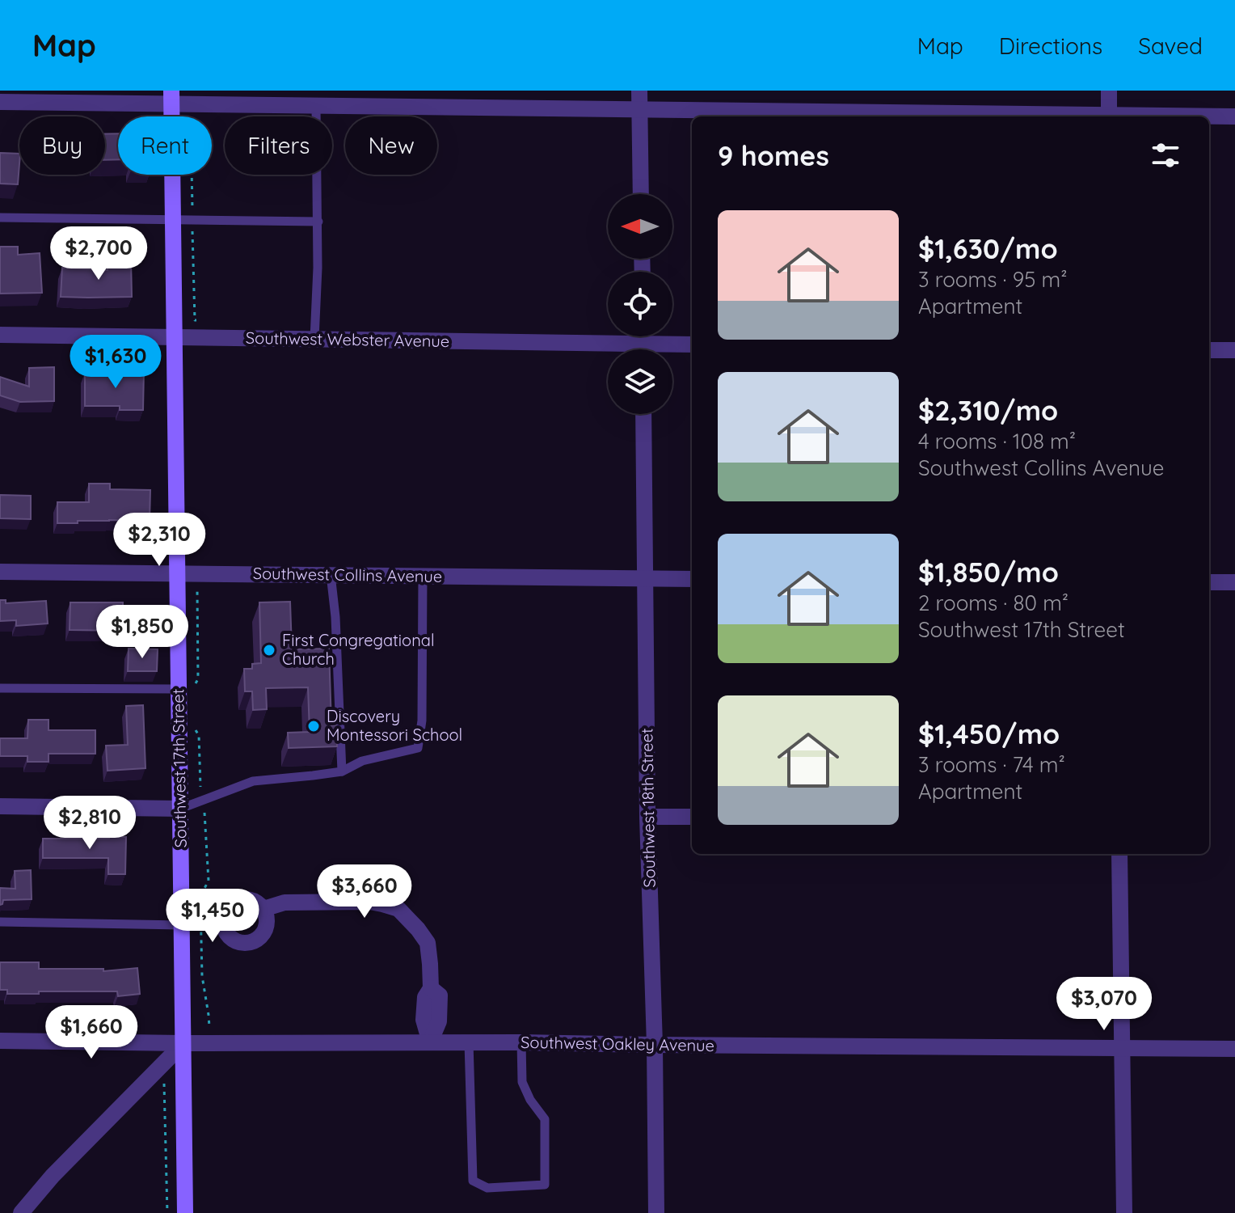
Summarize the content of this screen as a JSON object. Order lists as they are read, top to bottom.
{
  "streets": {
    "main road": ["Southwest 17th Street"],
    "street": [
      "Southwest Webster Avenue",
      "Southwest Collins Avenue",
      "Southwest 18th Street",
      "Southwest Oakley Avenue"
    ]
  },
  "crossings": [
    ["Southwest Webster Avenue", "Southwest 17th Street"],
    ["Southwest Collins Avenue", "Southwest 17th Street"],
    ["Southwest Collins Avenue", "Southwest 18th Street"],
    ["Southwest 17th Street", "Southwest Oakley Avenue"],
    ["Southwest 18th Street", "Southwest Oakley Avenue"]
  ],
  "places": ["First Congregational Church", "Discovery Montessori School"],
  "north": "left",
  "page": {
    "header": "Map",
    "nav": ["Map", "Directions", "Saved"],
    "chip": [
      "Buy",
      "Rent",
      "Filters",
      "New"
    ],
    "heading": "9 homes",
    "list": [
      {
        "name": "$1,630/mo",
        "note": "3 rooms · 95 m² · Apartment"
      },
      {
        "name": "$2,310/mo",
        "note": "4 rooms · 108 m² · Southwest Collins Avenue"
      },
      {
        "name": "$1,850/mo",
        "note": "2 rooms · 80 m² · Southwest 17th Street"
      },
      {
        "name": "$1,450/mo",
        "note": "3 rooms · 74 m² · Apartment"
      }
    ],
    "price": [
      "$2,700",
      "$1,630",
      "$2,310",
      "$1,850",
      "$2,810",
      "$3,660",
      "$1,450",
      "$3,070",
      "$1,660"
    ]
  }
}
